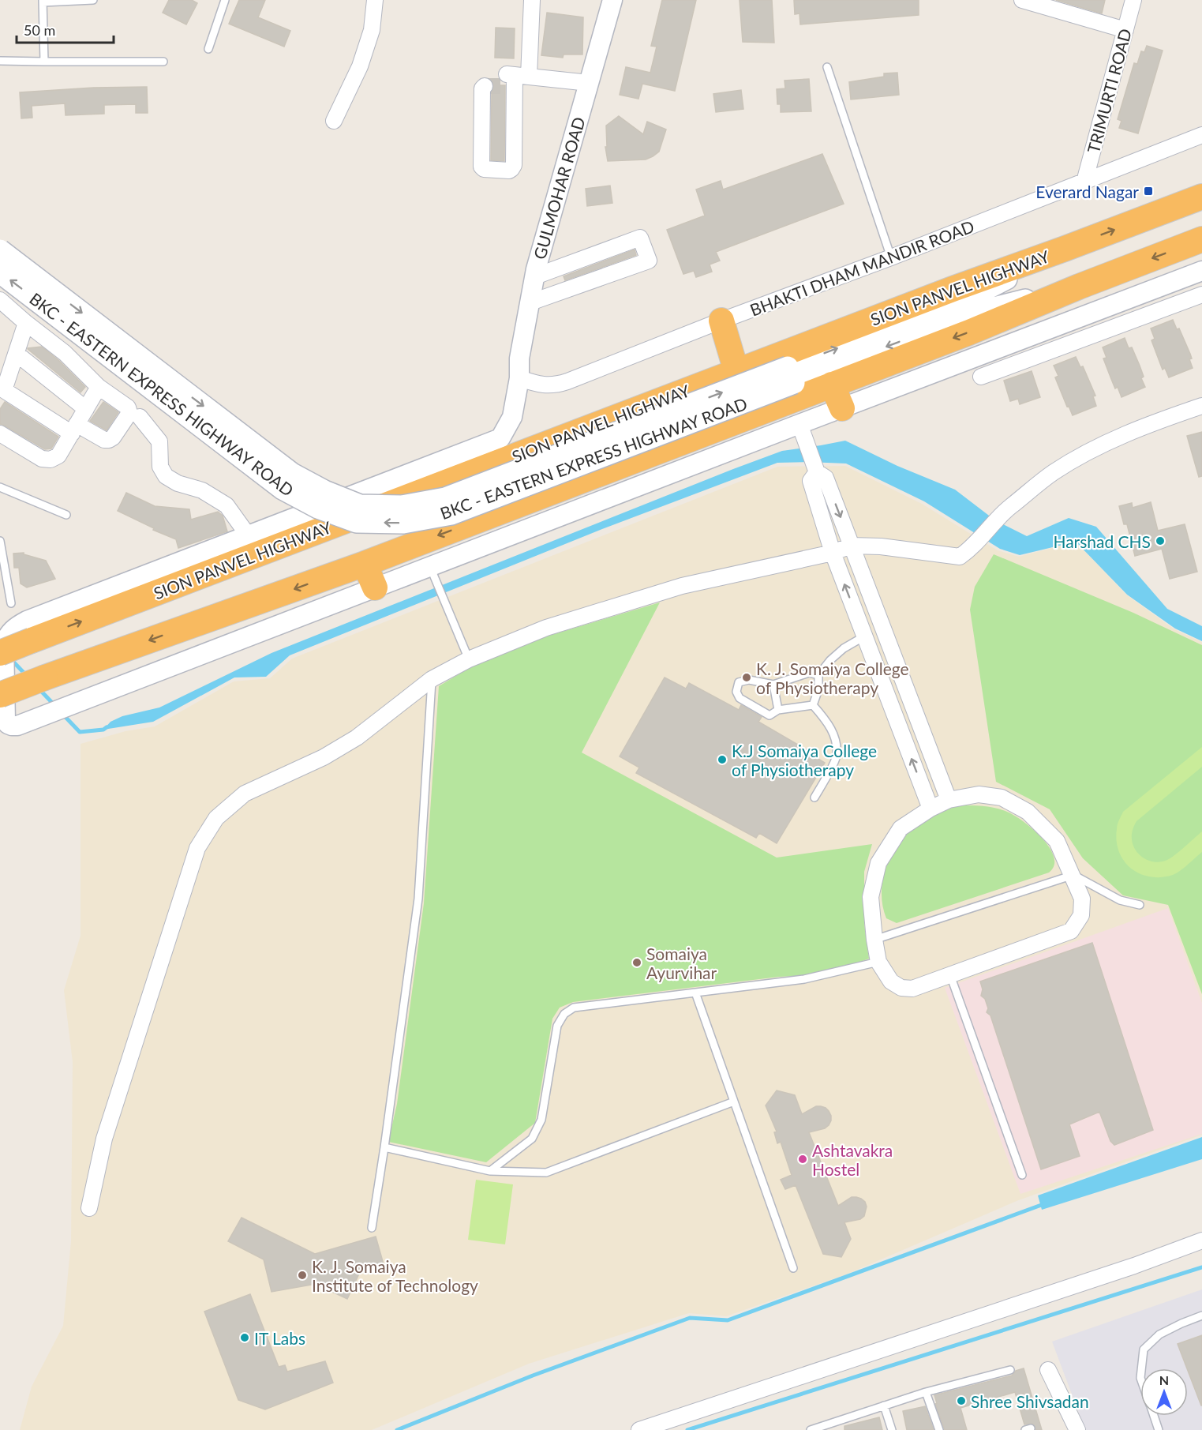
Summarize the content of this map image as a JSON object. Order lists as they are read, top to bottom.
{
  "streets": {
    "highway": ["SION PANVEL HIGHWAY"],
    "main road": ["BKC - EASTERN EXPRESS HIGHWAY ROAD"],
    "street": ["TRIMURTI ROAD", "GULMOHAR ROAD", "BHAKTI DHAM MANDIR ROAD"]
  },
  "crossings": [
    ["TRIMURTI ROAD", "BHAKTI DHAM MANDIR ROAD"],
    ["GULMOHAR ROAD", "BHAKTI DHAM MANDIR ROAD"],
    ["GULMOHAR ROAD", "SION PANVEL HIGHWAY"],
    ["SION PANVEL HIGHWAY", "BKC - EASTERN EXPRESS HIGHWAY ROAD"]
  ],
  "places": {
    "transit": ["Everard Nagar"],
    "other": [
      "Harshad CHS",
      "K. J. Somaiya College of Physiotherapy",
      "K.J Somaiya College of Physiotherapy",
      "Somaiya Ayurvihar",
      "Ashtavakra Hostel",
      "K. J. Somaiya Institute of Technology",
      "IT Labs",
      "Shree Shivsadan"
    ]
  },
  "scale_bar": "50 m",
  "north": "top"
}
